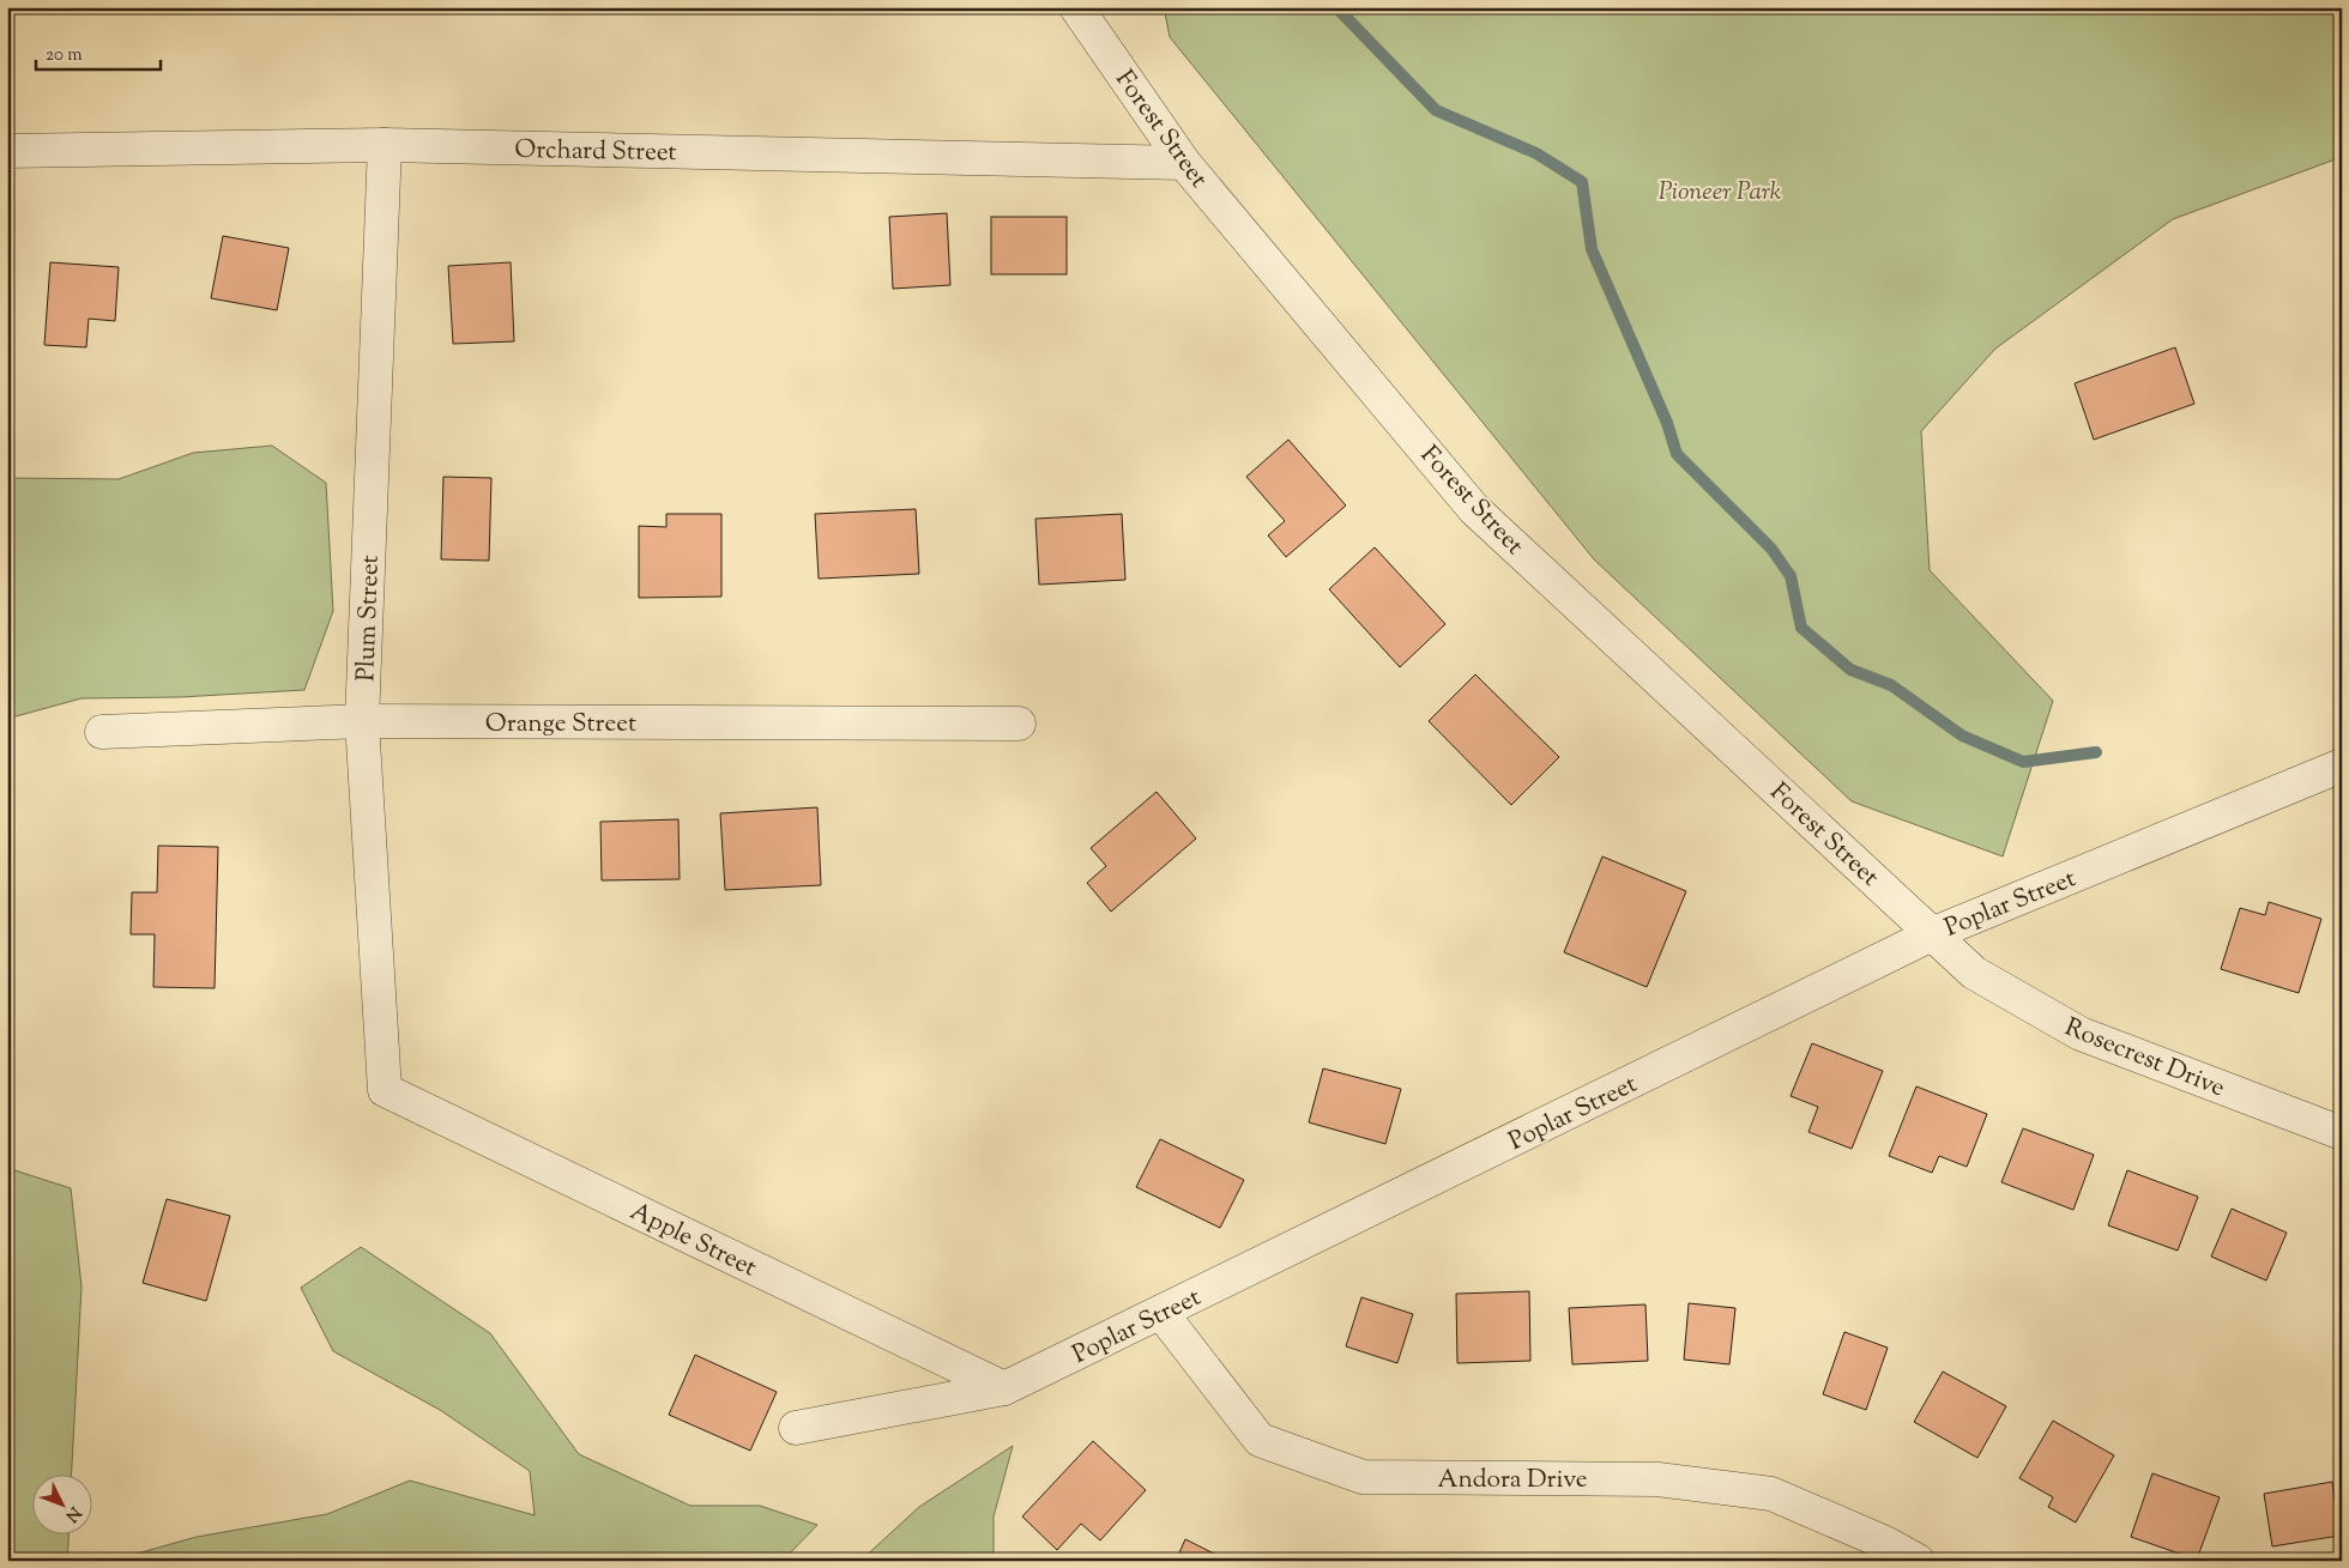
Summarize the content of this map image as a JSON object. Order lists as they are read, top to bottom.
{
  "streets": {
    "street": [
      "Forest Street",
      "Orchard Street",
      "Plum Street",
      "Orange Street",
      "Poplar Street",
      "Rosecrest Drive",
      "Apple Street",
      "Andora Drive"
    ]
  },
  "crossings": [
    ["Forest Street", "Orchard Street"],
    ["Forest Street", "Poplar Street"],
    ["Forest Street", "Rosecrest Drive"],
    ["Orchard Street", "Plum Street"],
    ["Plum Street", "Orange Street"],
    ["Plum Street", "Apple Street"],
    ["Poplar Street", "Rosecrest Drive"],
    ["Poplar Street", "Apple Street"],
    ["Poplar Street", "Andora Drive"]
  ],
  "parks": ["Pioneer Park"],
  "scale_bar": "20 m",
  "north": "bottom right"
}
